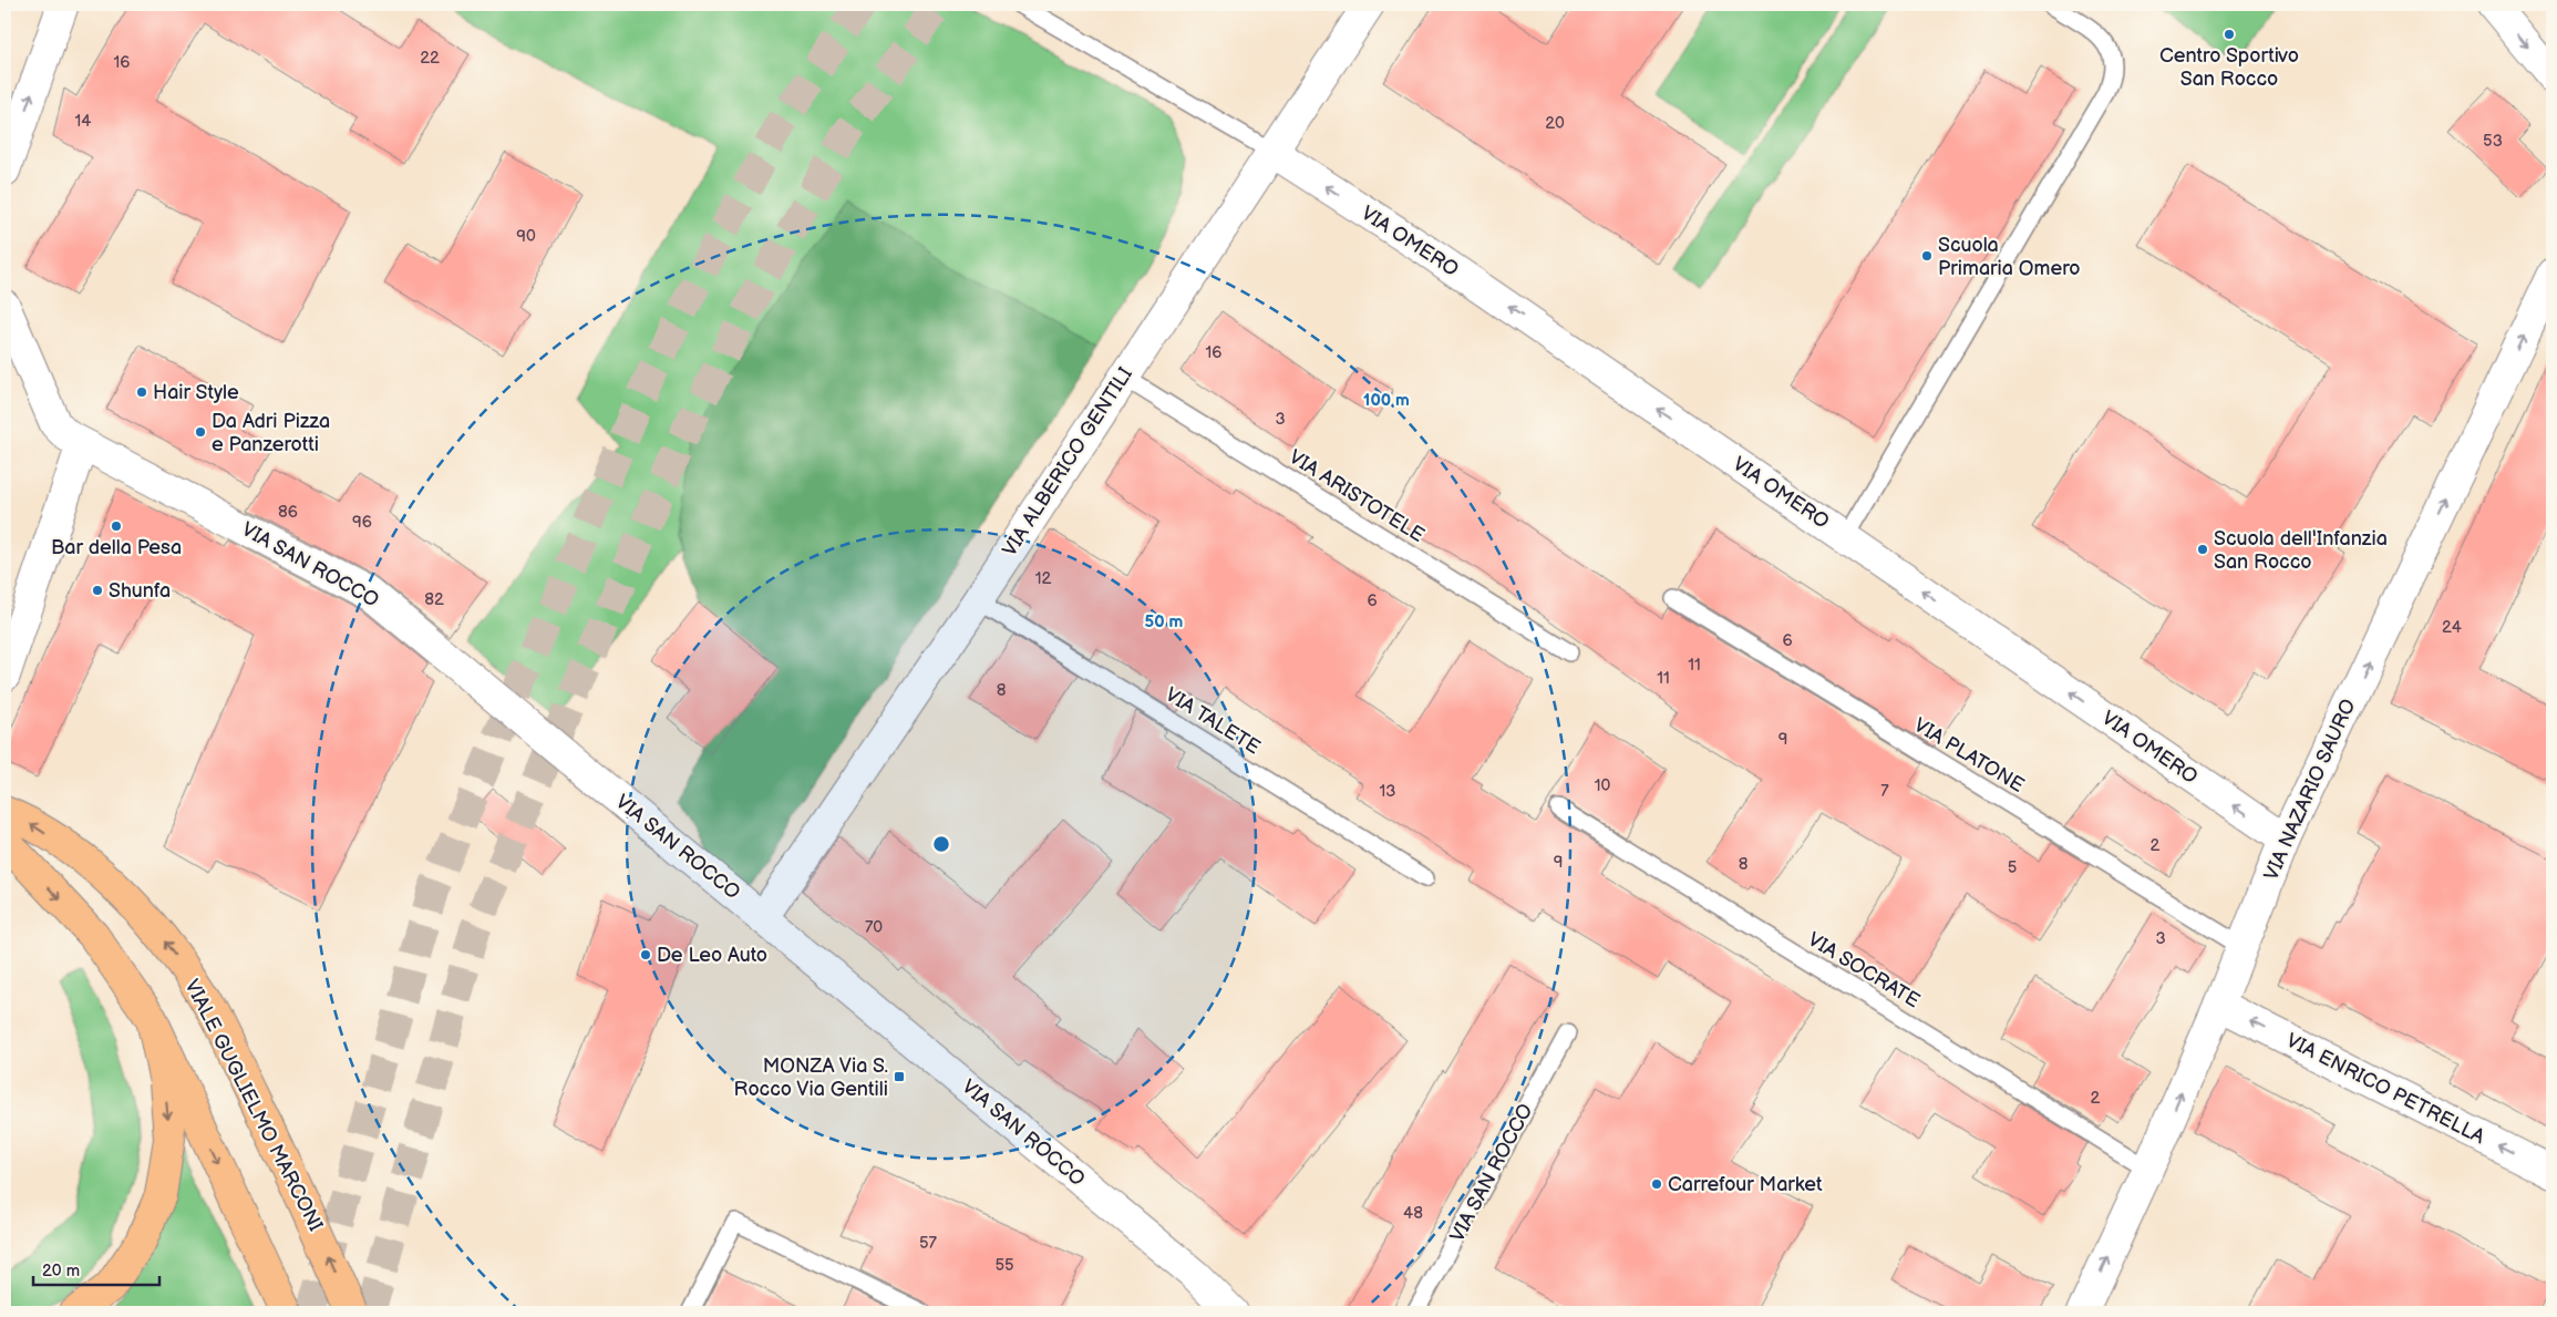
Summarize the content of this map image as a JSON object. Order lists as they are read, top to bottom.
{
  "streets": {
    "main road": ["VIALE GUGLIELMO MARCONI"],
    "street": [
      "VIA OMERO",
      "VIA ALBERICO GENTILI",
      "VIA SAN ROCCO",
      "VIA NAZARIO SAURO",
      "VIA ENRICO PETRELLA"
    ],
    "lane": [
      "VIA ARISTOTELE",
      "VIA TALETE",
      "VIA PLATONE",
      "VIA SOCRATE"
    ]
  },
  "crossings": [
    ["VIA OMERO", "VIA ALBERICO GENTILI"],
    ["VIA OMERO", "VIA NAZARIO SAURO"],
    ["VIA ALBERICO GENTILI", "VIA ARISTOTELE"],
    ["VIA ALBERICO GENTILI", "VIA SAN ROCCO"],
    ["VIA ALBERICO GENTILI", "VIA TALETE"],
    ["VIA PLATONE", "VIA NAZARIO SAURO"],
    ["VIA NAZARIO SAURO", "VIA SOCRATE"],
    ["VIA NAZARIO SAURO", "VIA ENRICO PETRELLA"]
  ],
  "one_way": ["VIA OMERO", "VIA NAZARIO SAURO", "VIA ENRICO PETRELLA"],
  "places": {
    "other": [
      "Centro Sportivo San Rocco",
      "Scuola Primaria Omero",
      "Hair Style",
      "Da Adri Pizza e Panzerotti",
      "Bar della Pesa",
      "Scuola dell'Infanzia San Rocco",
      "Shunfa",
      "De Leo Auto",
      "Carrefour Market"
    ],
    "transit": ["MONZA Via S. Rocco Via Gentili"]
  },
  "house_numbers": [
    "22",
    "16",
    "14",
    "20",
    "53",
    "90",
    "16",
    "3",
    "86",
    "96",
    "12",
    "82",
    "6",
    "24",
    "6",
    "11",
    "11",
    "8",
    "9",
    "10",
    "13",
    "7",
    "2",
    "9",
    "8",
    "5",
    "70",
    "3",
    "2",
    "48",
    "57",
    "55"
  ],
  "scale_bar": "20 m",
  "rings": ["100 m", "50 m"]
}
